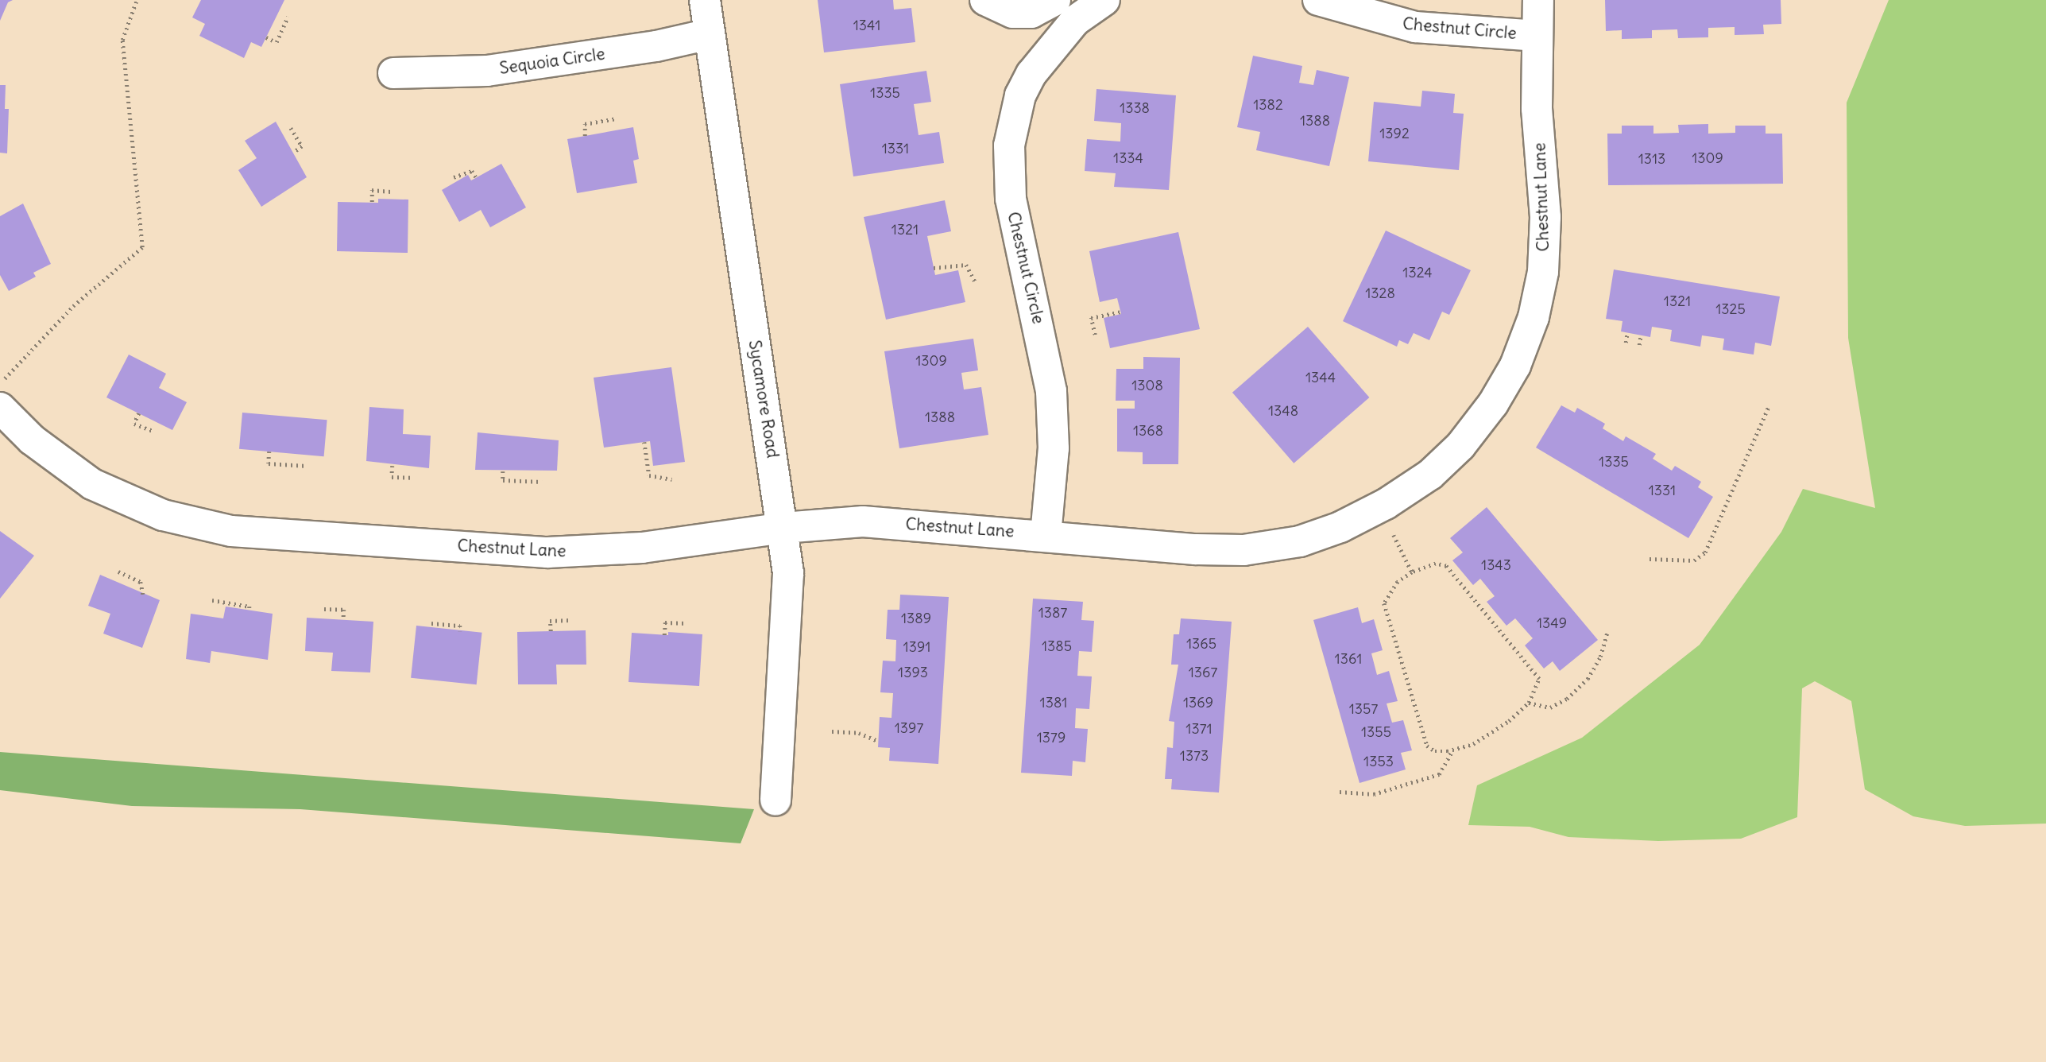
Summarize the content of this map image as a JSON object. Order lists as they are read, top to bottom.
{
  "streets": {
    "street": [
      "Chestnut Circle",
      "Sequoia Circle",
      "Chestnut Lane",
      "Sycamore Road"
    ]
  },
  "crossings": [
    ["Chestnut Circle", "Chestnut Lane"],
    ["Sequoia Circle", "Sycamore Road"],
    ["Chestnut Lane", "Sycamore Road"]
  ],
  "house_numbers": [
    "1341",
    "1335",
    "1382",
    "1338",
    "1388",
    "1392",
    "1331",
    "1334",
    "1309",
    "1313",
    "1321",
    "1324",
    "1328",
    "1321",
    "1325",
    "1309",
    "1344",
    "1308",
    "1348",
    "1388",
    "1368",
    "1335",
    "1331",
    "1343",
    "1387",
    "1389",
    "1349",
    "1365",
    "1385",
    "1391",
    "1361",
    "1393",
    "1367",
    "1381",
    "1369",
    "1357",
    "1397",
    "1371",
    "1355",
    "1379",
    "1373",
    "1353"
  ]
}
